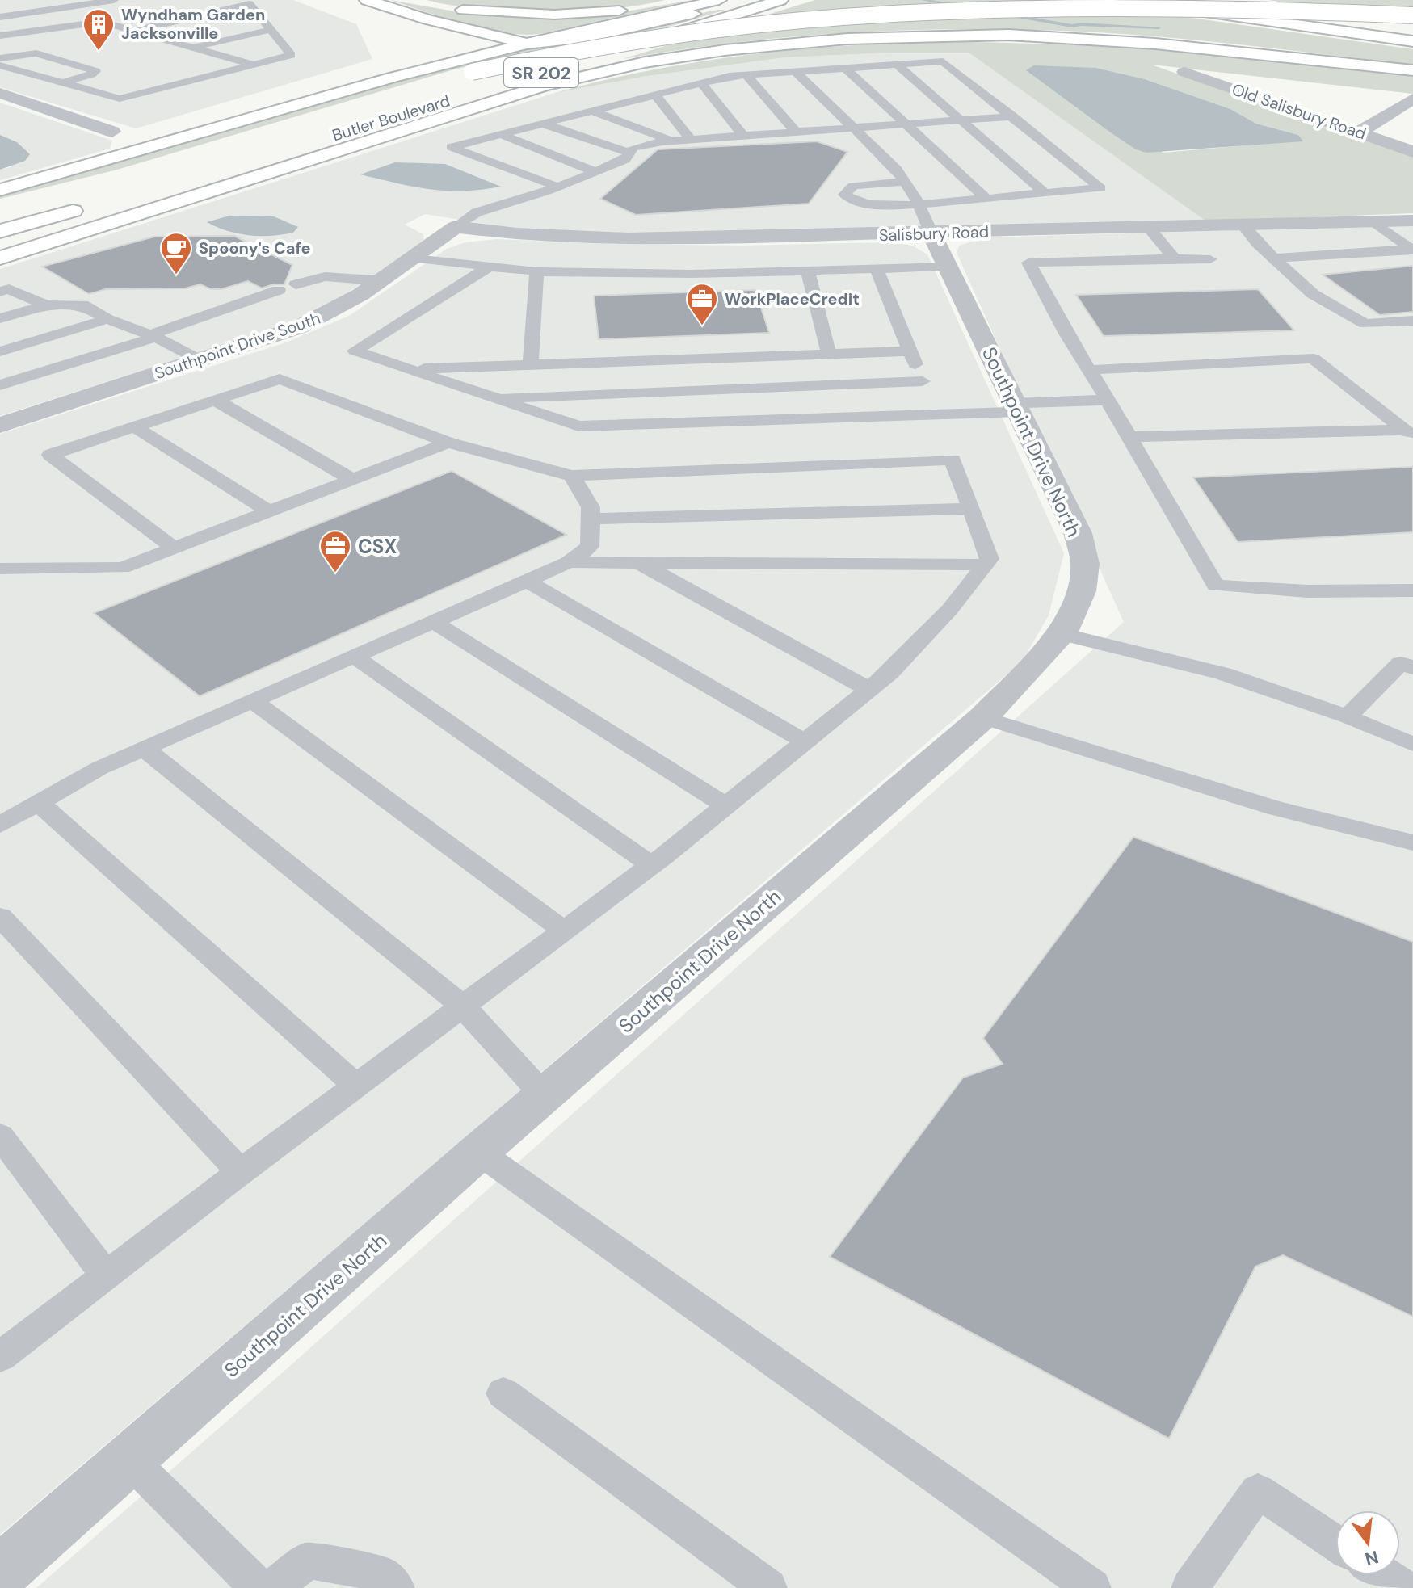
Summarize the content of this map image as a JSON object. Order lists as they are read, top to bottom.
{
  "streets": {
    "main road": ["SR 202", "Butler Boulevard"],
    "street": [
      "Old Salisbury Road",
      "Salisbury Road",
      "Southpoint Drive South",
      "Southpoint Drive North"
    ]
  },
  "crossings": [
    ["Salisbury Road", "Southpoint Drive South"],
    ["Salisbury Road", "Southpoint Drive North"]
  ],
  "places": {
    "building": ["Wyndham Garden Jacksonville"],
    "cafe": ["Spoony's Cafe"],
    "office": ["WorkPlaceCredit", "CSX"]
  },
  "north": "bottom"
}
